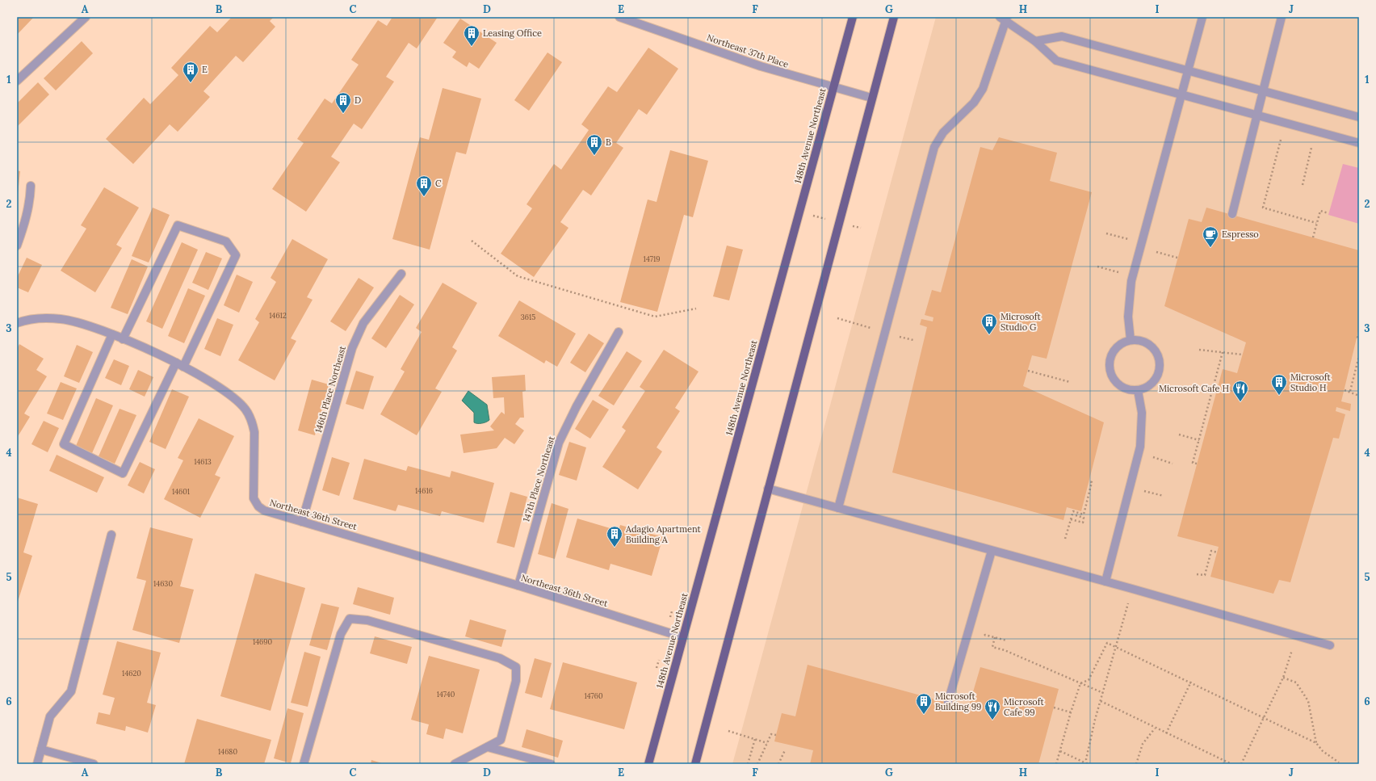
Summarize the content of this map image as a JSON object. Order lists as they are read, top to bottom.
{
  "streets": {
    "main road": ["148th Avenue Northeast"],
    "street": [
      "Northeast 37th Place",
      "146th Place Northeast",
      "147th Place Northeast",
      "Northeast 36th Street"
    ]
  },
  "crossings": [
    ["Northeast 37th Place", "148th Avenue Northeast"],
    ["148th Avenue Northeast", "Northeast 36th Street"],
    ["146th Place Northeast", "Northeast 36th Street"],
    ["147th Place Northeast", "Northeast 36th Street"]
  ],
  "places": {
    "building": [
      "Leasing Office",
      "E",
      "D",
      "B",
      "C",
      "Microsoft Studio G",
      "Microsoft Studio H",
      "Adagio Apartment Building A",
      "Microsoft Building 99"
    ],
    "cafe": ["Espresso"],
    "restaurant": ["Microsoft Cafe H", "Microsoft Cafe 99"]
  },
  "house_numbers": [
    "14719",
    "14612",
    "3615",
    "14613",
    "14616",
    "14601",
    "14630",
    "14690",
    "14620",
    "14740",
    "14760",
    "14680"
  ],
  "grid": {
    "columns": [
      "A",
      "B",
      "C",
      "D",
      "E",
      "F",
      "G",
      "H",
      "I",
      "J"
    ],
    "rows": [
      "1",
      "2",
      "3",
      "4",
      "5",
      "6"
    ]
  }
}
